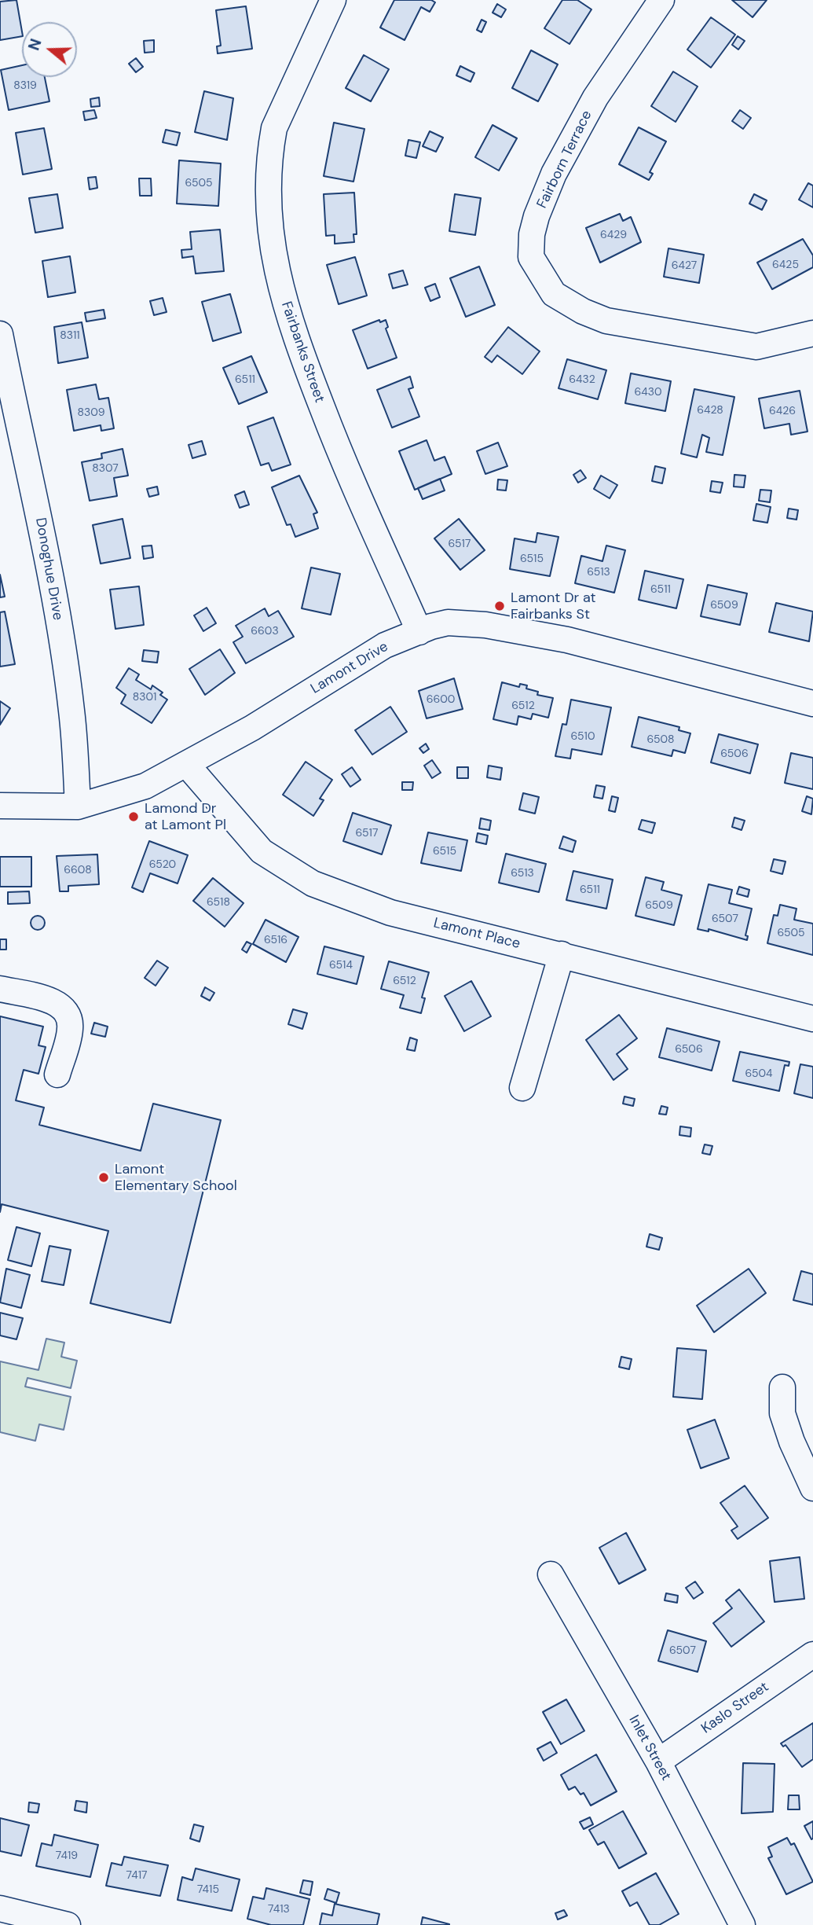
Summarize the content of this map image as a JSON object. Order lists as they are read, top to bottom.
{
  "streets": {
    "street": [
      "Fairborn Terrace",
      "Fairbanks Street",
      "Donoghue Drive",
      "Lamont Drive",
      "Lamont Place",
      "Kaslo Street",
      "Inlet Street"
    ]
  },
  "crossings": [
    ["Fairbanks Street", "Lamont Drive"],
    ["Donoghue Drive", "Lamont Drive"],
    ["Lamont Drive", "Lamont Place"],
    ["Kaslo Street", "Inlet Street"]
  ],
  "places": ["Lamont Dr at Fairbanks St", "Lamond Dr at Lamont Pl", "Lamont Elementary School"],
  "house_numbers": [
    "8319",
    "6505",
    "6429",
    "6425",
    "6427",
    "8311",
    "6511",
    "6432",
    "6430",
    "6428",
    "6426",
    "8309",
    "8307",
    "6517",
    "6515",
    "6513",
    "6511",
    "6509",
    "6603",
    "8301",
    "6600",
    "6512",
    "6510",
    "6508",
    "6506",
    "6517",
    "6515",
    "6520",
    "6608",
    "6513",
    "6511",
    "6518",
    "6509",
    "6507",
    "6505",
    "6516",
    "6514",
    "6512",
    "6506",
    "6504",
    "6507",
    "7419",
    "7417",
    "7415",
    "7413"
  ],
  "north": "left"
}
